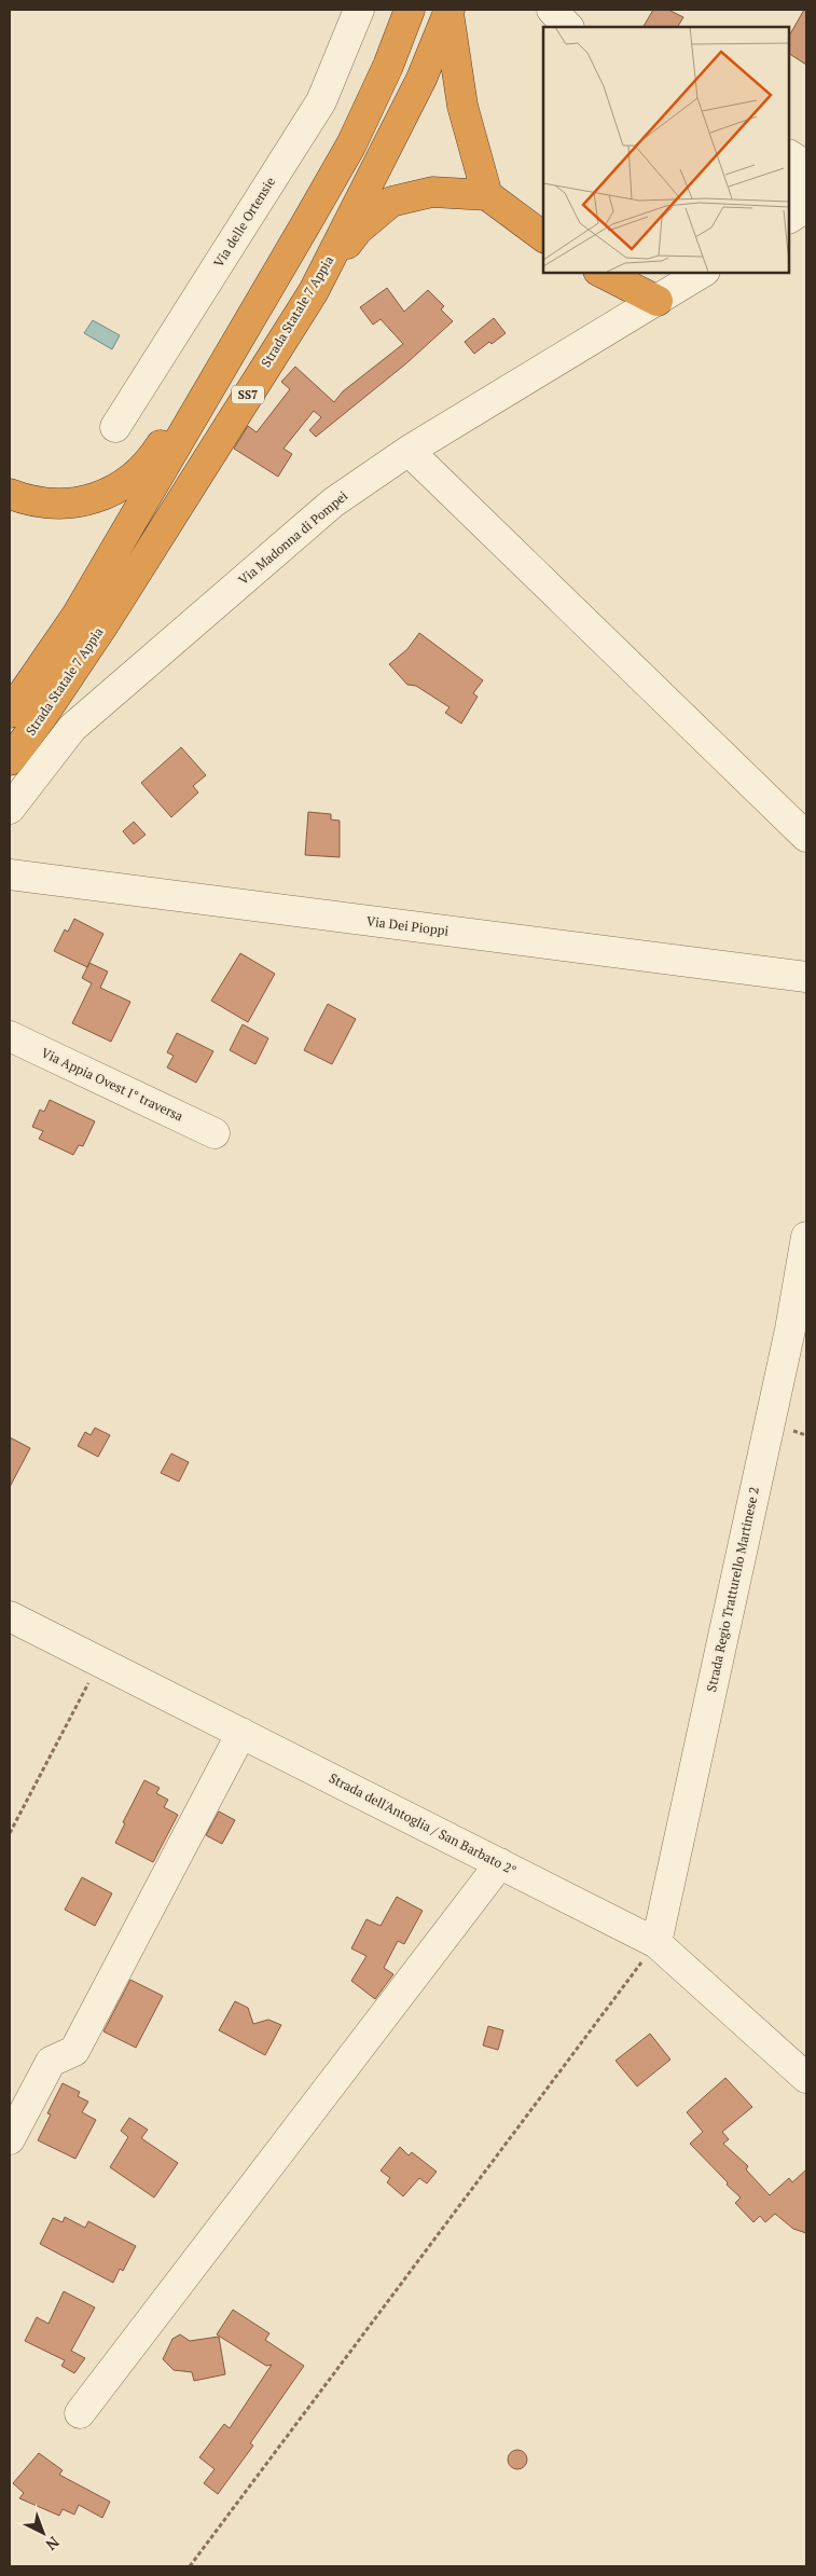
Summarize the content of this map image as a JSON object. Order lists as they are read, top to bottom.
{
  "streets": {
    "highway": ["Strada Statale 7 Appia", "SS7"],
    "street": [
      "Via delle Ortensie",
      "Via Madonna di Pompei",
      "Via Dei Pioppi",
      "Via Appia Ovest I° traversa",
      "Strada Regio Tratturello Martinese 2",
      "Strada dell'Antoglia / San Barbato 2°"
    ]
  },
  "crossings": [
    ["Strada Regio Tratturello Martinese 2", "Strada dell'Antoglia / San Barbato 2°"]
  ],
  "north": "bottom right"
}
